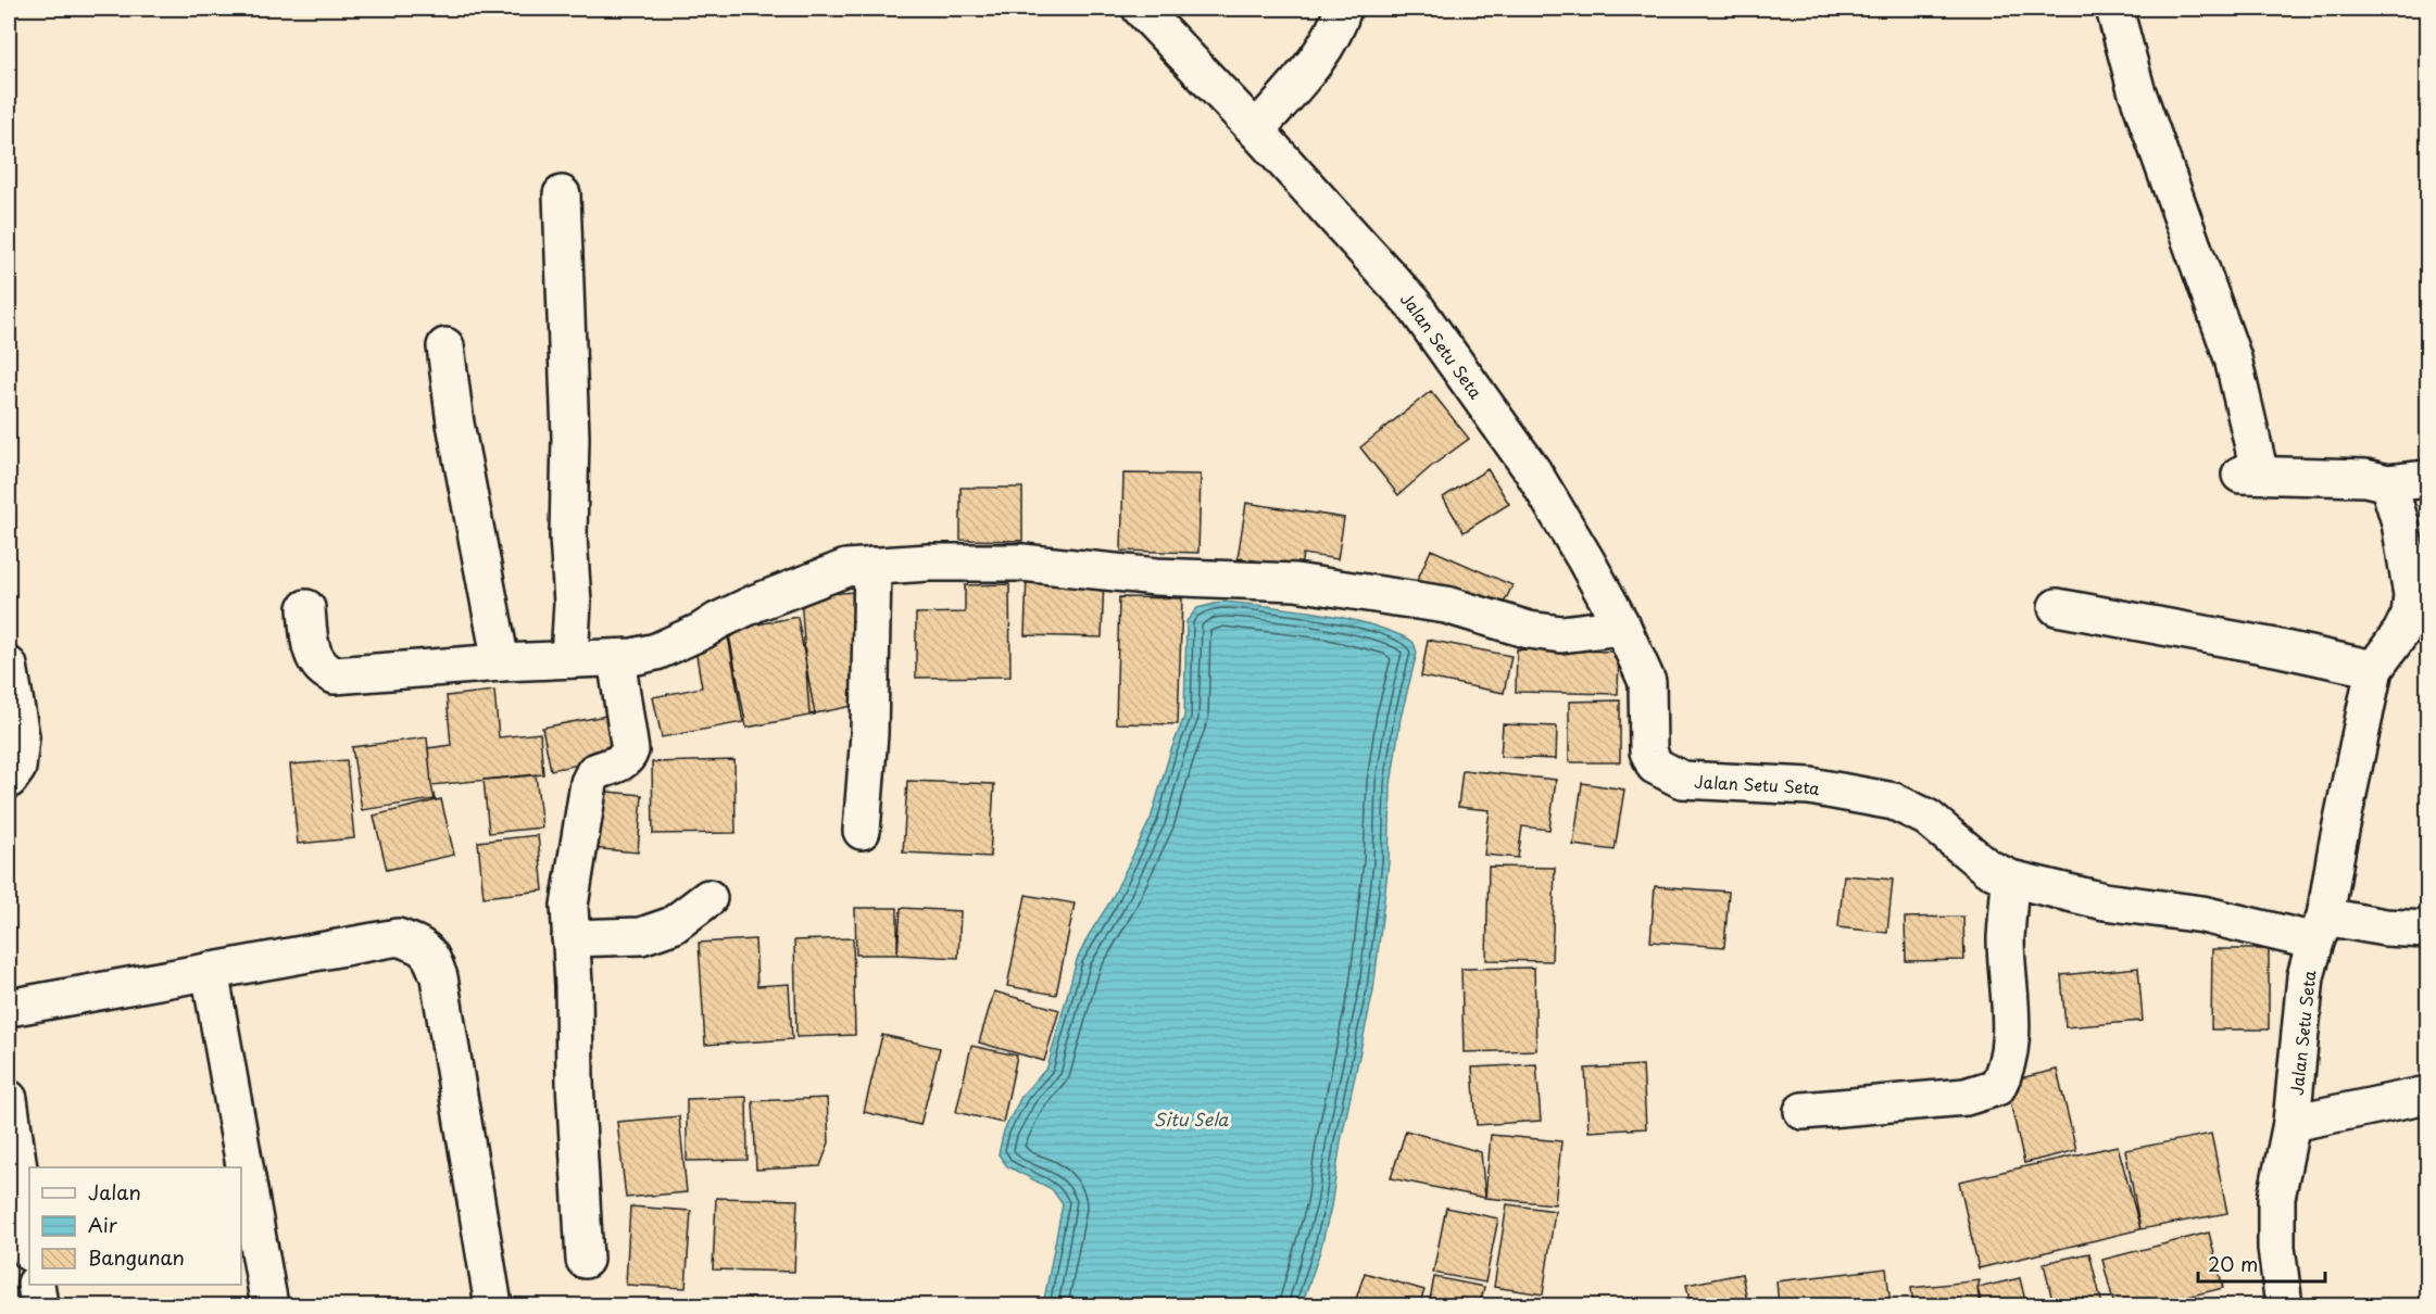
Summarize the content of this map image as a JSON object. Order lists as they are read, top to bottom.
{
  "streets": {
    "street": ["Jalan Setu Seta"]
  },
  "water": ["Situ Sela"],
  "legend": ["Jalan", "Air", "Bangunan"],
  "scale_bar": "20 m"
}
